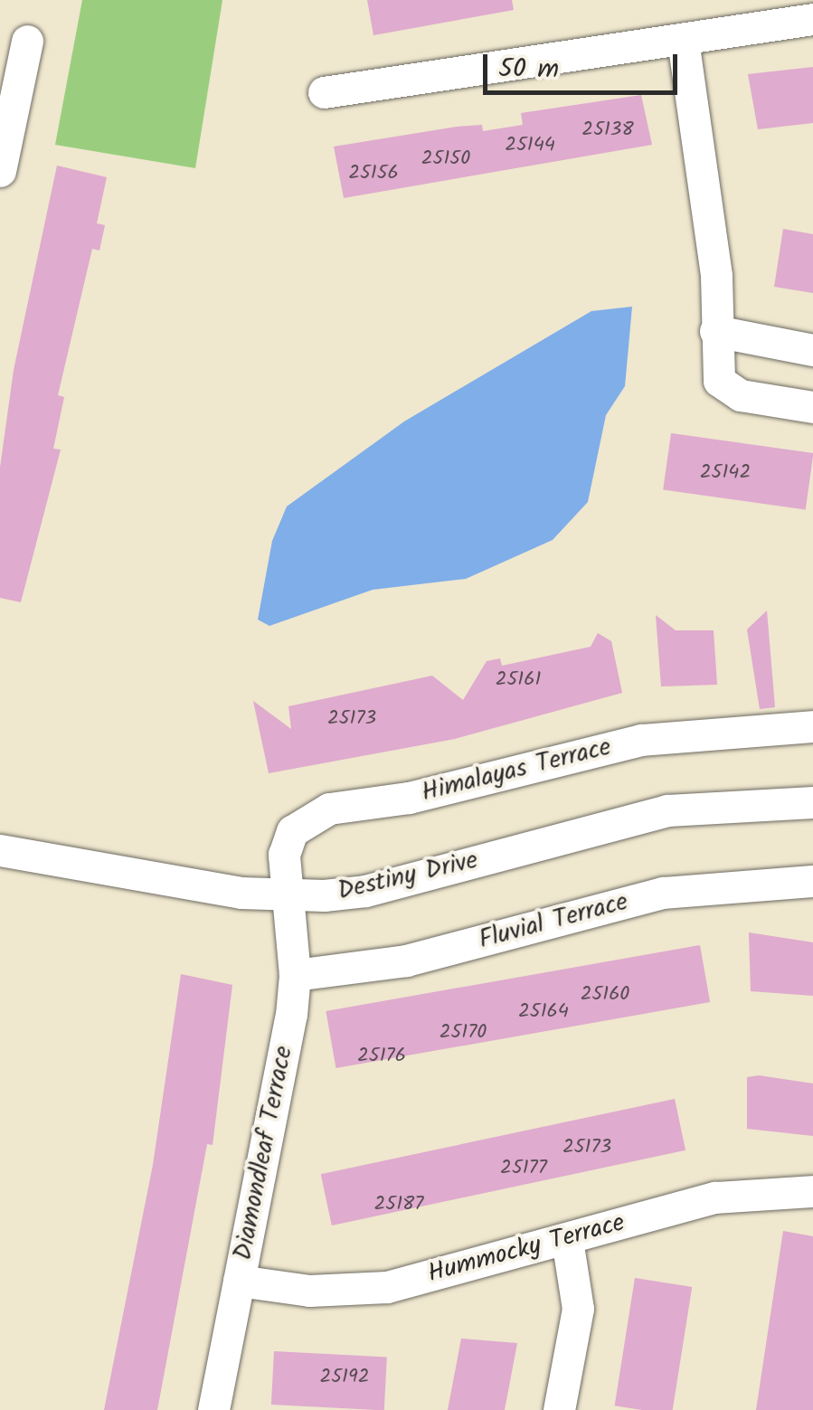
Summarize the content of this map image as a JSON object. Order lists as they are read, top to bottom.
{
  "streets": {
    "street": [
      "Himalayas Terrace",
      "Destiny Drive",
      "Fluvial Terrace",
      "Diamondleaf Terrace",
      "Hummocky Terrace"
    ]
  },
  "crossings": [
    ["Himalayas Terrace", "Destiny Drive"],
    ["Himalayas Terrace", "Diamondleaf Terrace"],
    ["Destiny Drive", "Diamondleaf Terrace"],
    ["Fluvial Terrace", "Diamondleaf Terrace"],
    ["Diamondleaf Terrace", "Hummocky Terrace"]
  ],
  "house_numbers": [
    "25138",
    "25144",
    "25150",
    "25156",
    "25142",
    "25161",
    "25173",
    "25160",
    "25164",
    "25170",
    "25176",
    "25173",
    "25177",
    "25187",
    "25192"
  ],
  "scale_bar": "50 m"
}
